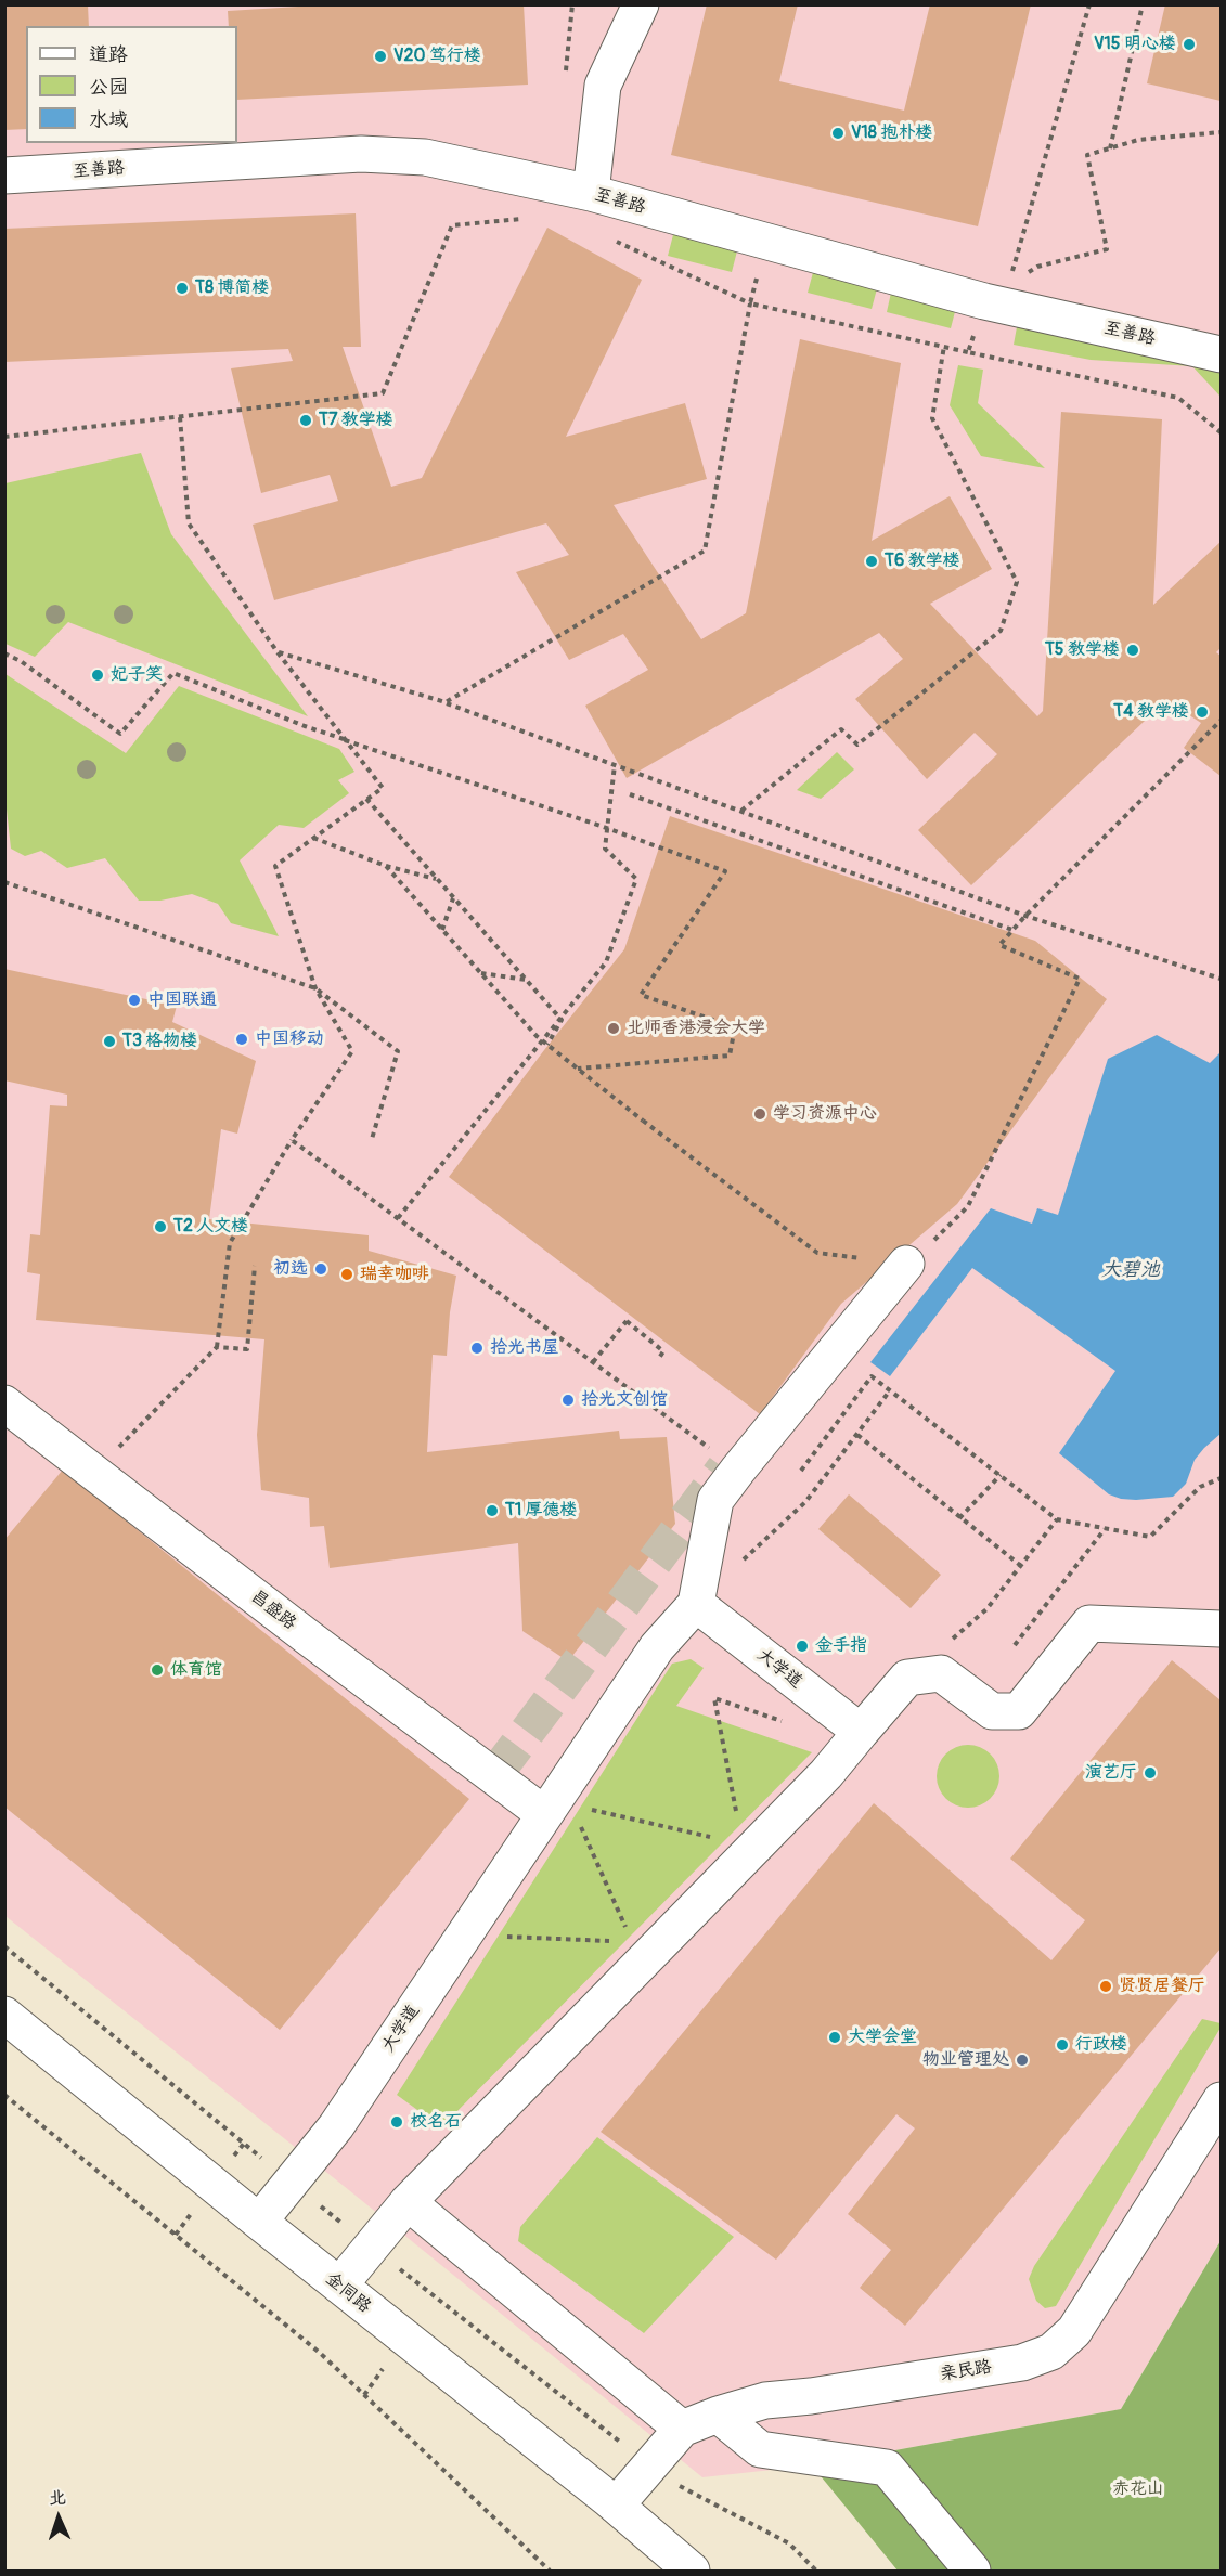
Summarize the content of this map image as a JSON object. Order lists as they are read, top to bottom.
{
  "streets": {
    "street": [
      "至善路",
      "昌盛路",
      "大学道",
      "金同路",
      "亲民路"
    ]
  },
  "crossings": [
    ["昌盛路", "大学道"],
    ["大学道", "金同路"],
    ["金同路", "亲民路"]
  ],
  "water": ["大碧池"],
  "parks": ["赤花山"],
  "places": [
    "V15 明心楼",
    "V20 笃行楼",
    "V18 抱朴楼",
    "T8 博简楼",
    "T7 教学楼",
    "T6 教学楼",
    "T5 教学楼",
    "妃子笑",
    "T4 教学楼",
    "中国联通",
    "北师香港浸会大学",
    "中国移动",
    "T3 格物楼",
    "学习资源中心",
    "T2 人文楼",
    "初选",
    "瑞幸咖啡",
    "拾光书屋",
    "拾光文创馆",
    "T1 厚德楼",
    "金手指",
    "体育馆",
    "演艺厅",
    "贤贤居餐厅",
    "大学会堂",
    "行政楼",
    "物业管理处",
    "校名石"
  ],
  "legend": ["道路", "公园", "水域"],
  "north": "top"
}
